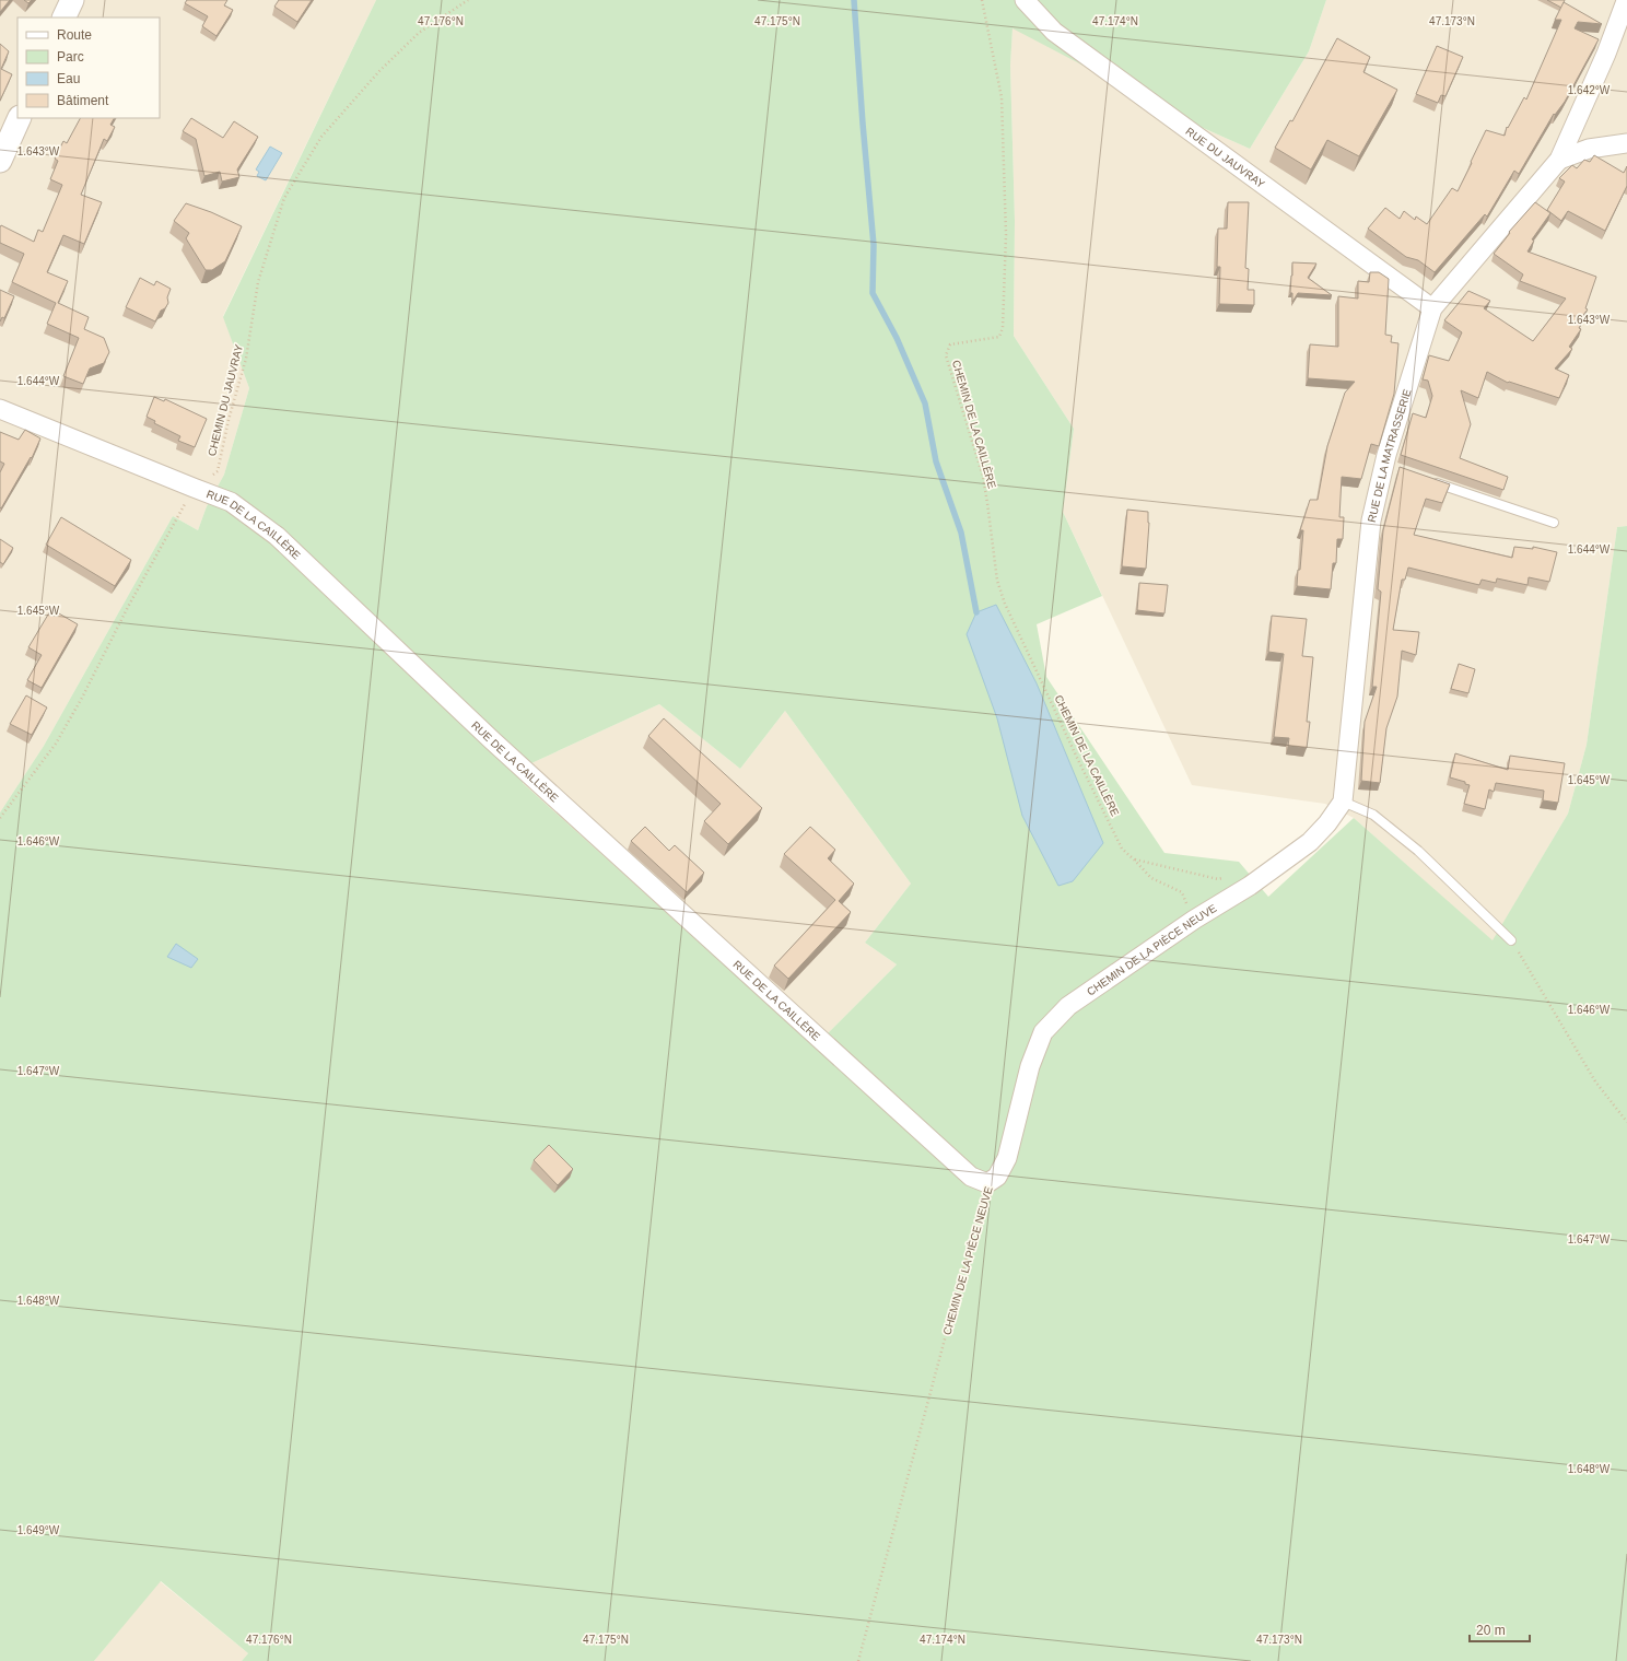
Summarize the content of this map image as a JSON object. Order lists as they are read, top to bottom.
{
  "streets": {
    "street": [
      "RUE DU JAUVRAY",
      "RUE DE LA MATRASSERIE",
      "RUE DE LA CAILLÈRE",
      "CHEMIN DE LA PIÈCE NEUVE"
    ],
    "path": ["CHEMIN DU JAUVRAY", "CHEMIN DE LA CAILLÈRE"]
  },
  "crossings": [
    ["RUE DU JAUVRAY", "RUE DE LA MATRASSERIE"],
    ["CHEMIN DU JAUVRAY", "RUE DE LA CAILLÈRE"],
    ["RUE DE LA MATRASSERIE", "CHEMIN DE LA PIÈCE NEUVE"],
    ["RUE DE LA CAILLÈRE", "CHEMIN DE LA PIÈCE NEUVE"]
  ],
  "legend": [
    "Route",
    "Parc",
    "Eau",
    "Bâtiment"
  ],
  "scale_bar": "20 m",
  "coordinates": [
    "47.176°N",
    "47.175°N",
    "47.174°N",
    "47.173°N",
    "1.642°W",
    "1.643°W",
    "1.644°W",
    "1.645°W",
    "1.646°W",
    "1.647°W",
    "1.648°W",
    "1.649°W"
  ]
}
